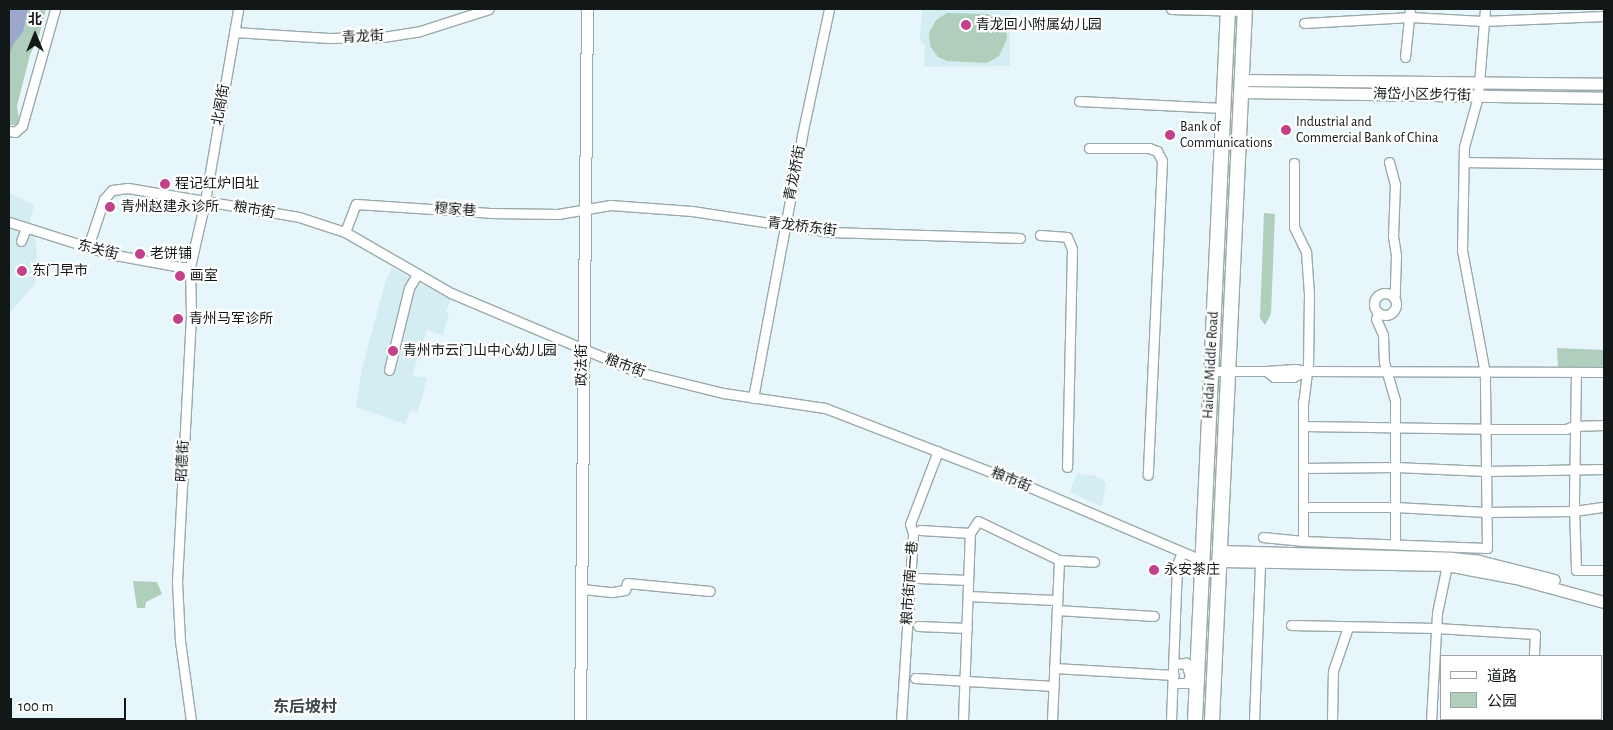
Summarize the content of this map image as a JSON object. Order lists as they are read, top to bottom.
{
  "streets": {
    "main road": ["Haidai Middle Road"],
    "street": [
      "青龙街",
      "海岱小区步行街",
      "北阁街",
      "青龙桥街",
      "粮市街",
      "穆家巷",
      "青龙桥东街",
      "东关街",
      "政法街",
      "昭德街",
      "粮市街南一巷"
    ]
  },
  "crossings": [
    ["青龙街", "北阁街"],
    ["海岱小区步行街", "Haidai Middle Road"],
    ["北阁街", "粮市街"],
    ["北阁街", "昭德街"],
    ["青龙桥街", "粮市街"],
    ["青龙桥街", "青龙桥东街"],
    ["粮市街", "穆家巷"],
    ["粮市街", "东关街"],
    ["粮市街", "政法街"],
    ["粮市街", "Haidai Middle Road"],
    ["粮市街", "昭德街"],
    ["粮市街", "粮市街南一巷"],
    ["穆家巷", "青龙桥东街"],
    ["穆家巷", "政法街"],
    ["青龙桥东街", "政法街"],
    ["东关街", "昭德街"]
  ],
  "districts": ["东后坡村"],
  "places": [
    "青龙回小附属幼儿园",
    "Industrial and Commercial Bank of China",
    "Bank of Communications",
    "程记红炉旧址",
    "青州赵建永诊所",
    "老饼铺",
    "东门早市",
    "画室",
    "青州马军诊所",
    "青州市云门山中心幼儿园",
    "永安茶庄"
  ],
  "legend": ["道路", "公园"],
  "scale_bar": "100 m",
  "north": "top"
}
